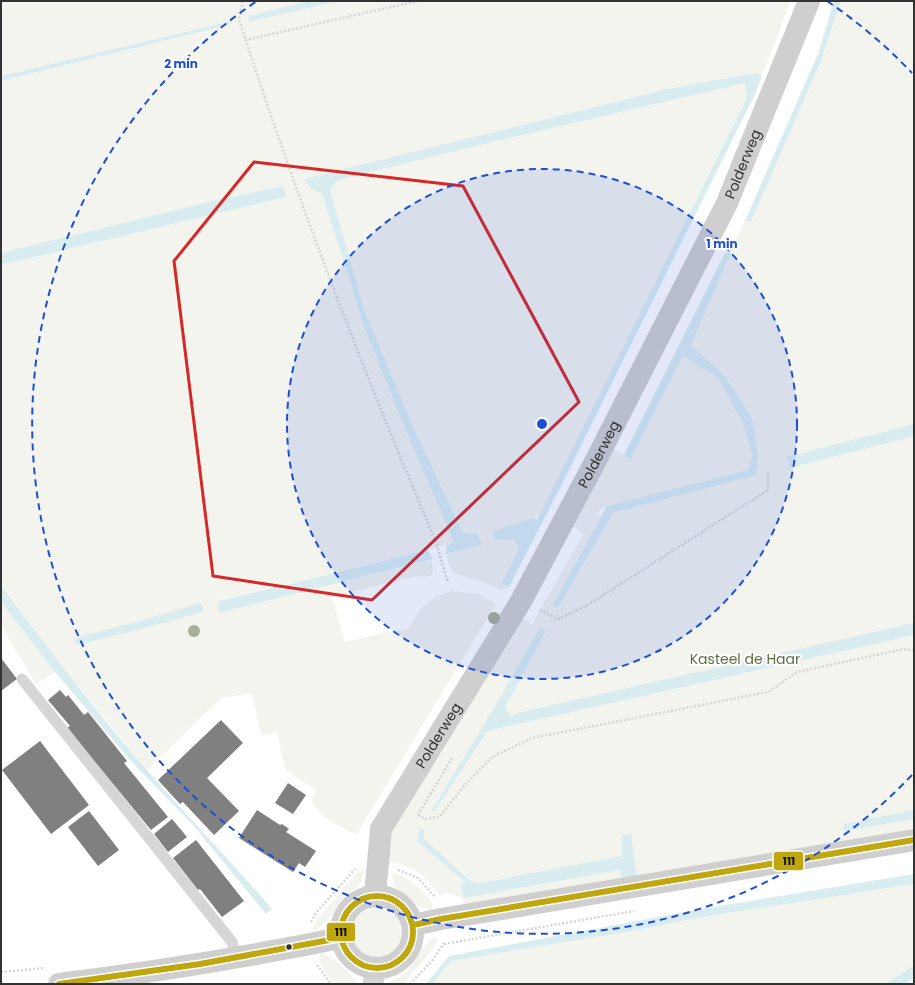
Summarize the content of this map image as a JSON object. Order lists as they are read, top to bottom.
{
  "streets": {
    "street": ["Polderweg"]
  },
  "parks": ["Kasteel de Haar"],
  "lines": ["transit line 111"],
  "rings": ["2 min", "1 min"]
}
